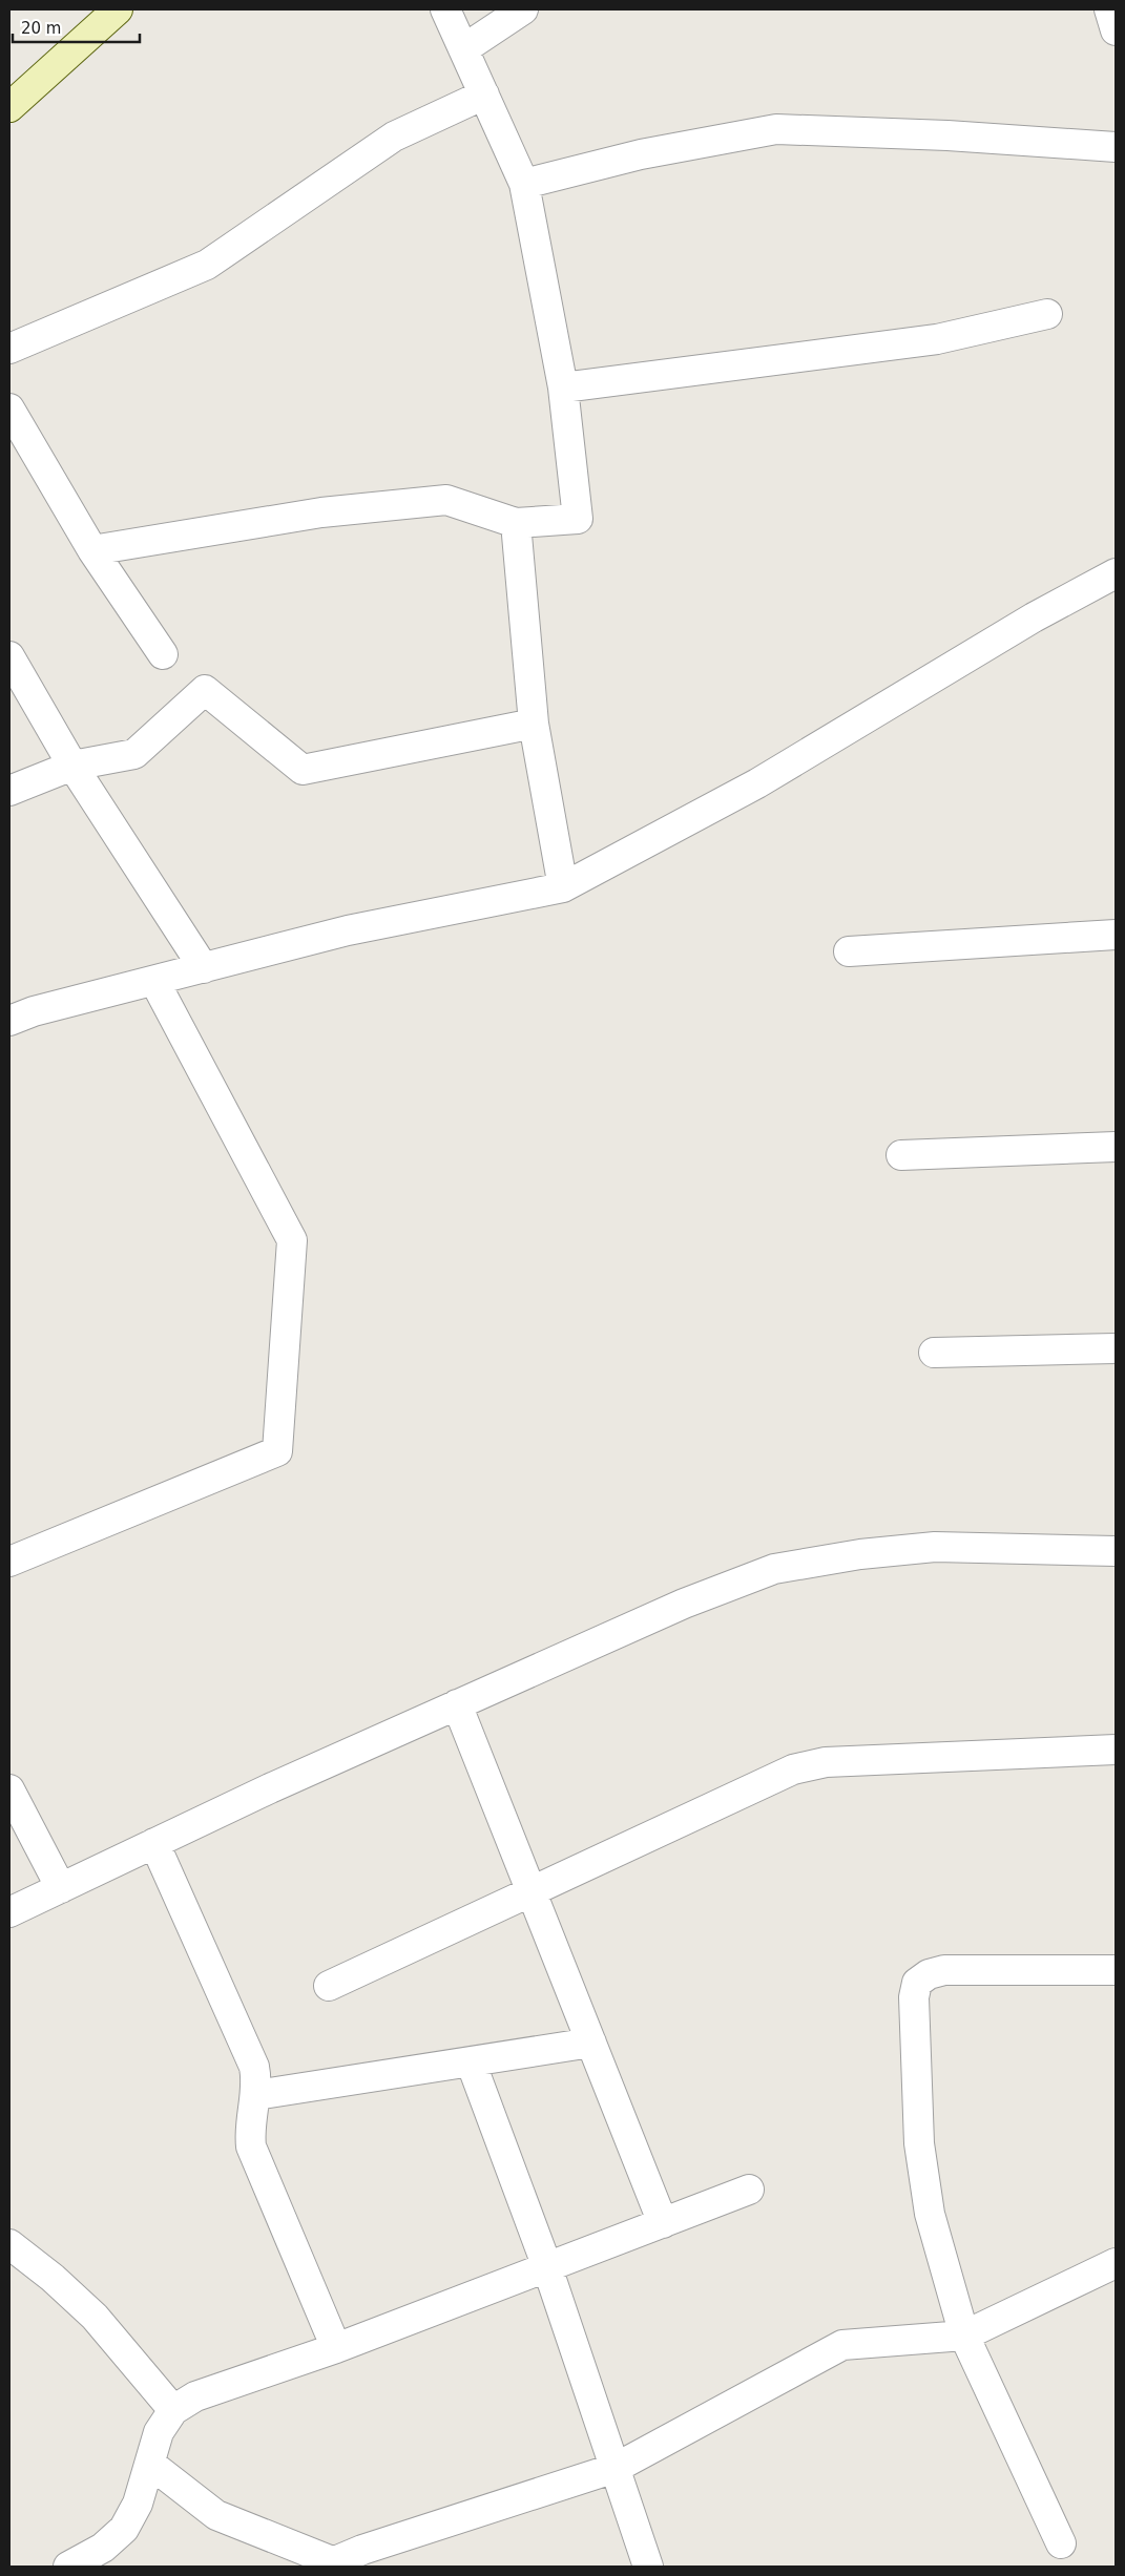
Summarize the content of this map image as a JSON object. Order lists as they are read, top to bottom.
{
  "scale_bar": "20 m"
}
